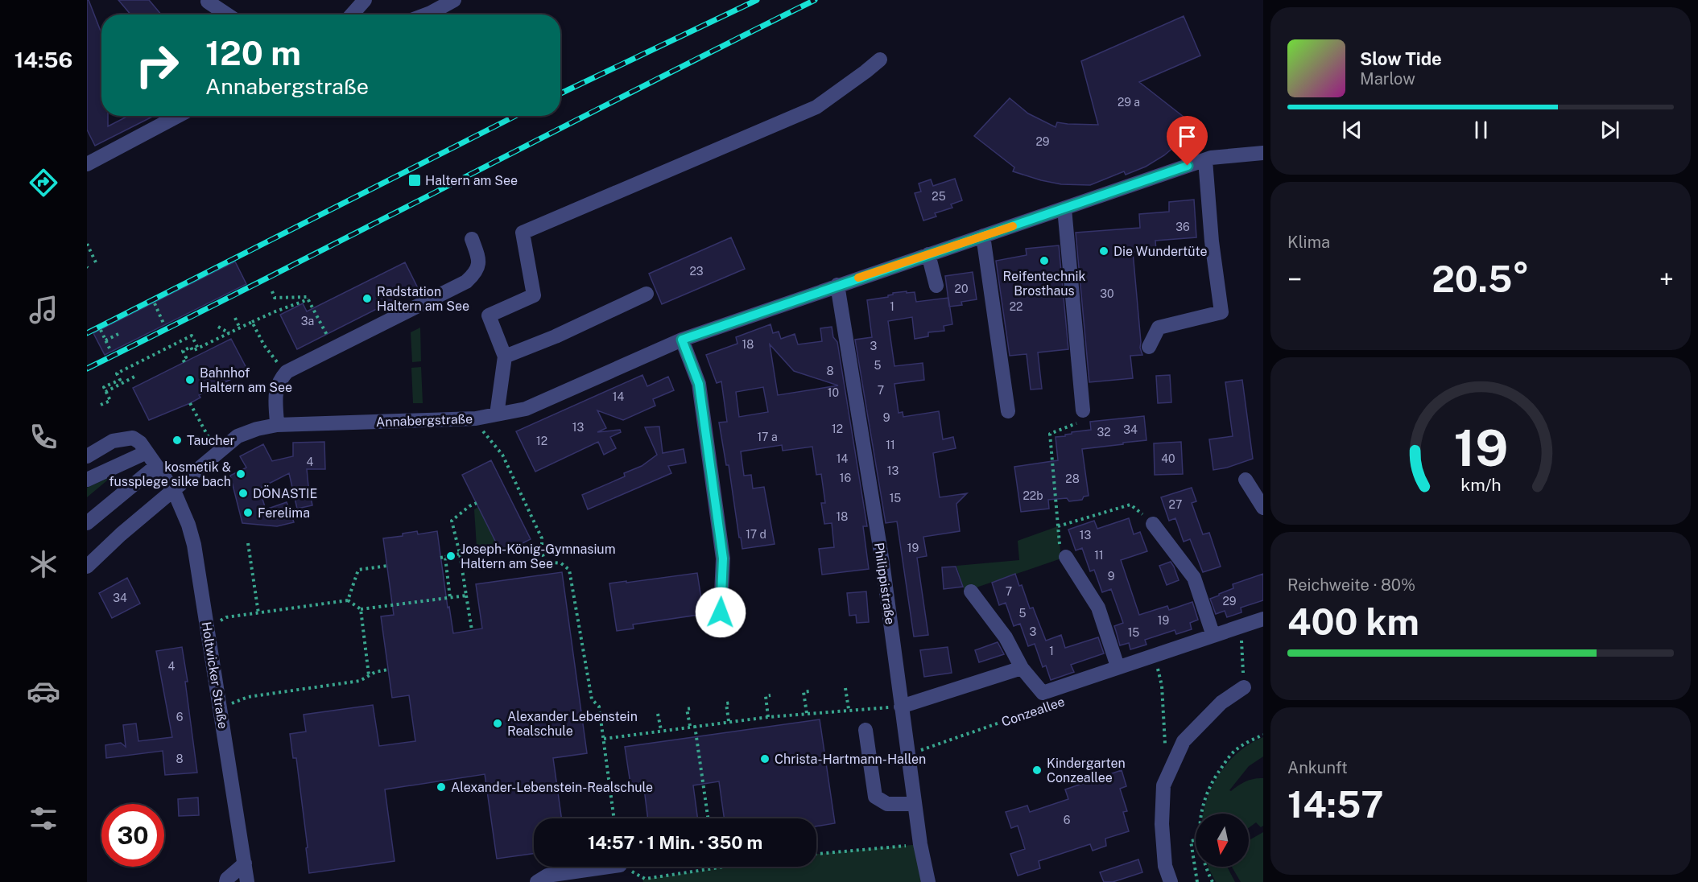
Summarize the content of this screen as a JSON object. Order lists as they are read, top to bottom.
{
  "streets": {
    "street": [
      "Annabergstraße",
      "Philippistraße",
      "Holtwicker Straße",
      "Conzeallee"
    ]
  },
  "crossings": [
    ["Annabergstraße", "Philippistraße"],
    ["Annabergstraße", "Holtwicker Straße"],
    ["Philippistraße", "Conzeallee"]
  ],
  "places": {
    "transit": ["Haltern am See"],
    "other": [
      "Die Wundertüte",
      "Reifentechnik Brosthaus",
      "Radstation Haltern am See",
      "Bahnhof Haltern am See",
      "Taucher",
      "kosmetik & fussplege silke bach",
      "DÖNASTIE",
      "Ferelima",
      "Joseph-König-Gymnasium Haltern am See",
      "Alexander Lebenstein Realschule",
      "Christa-Hartmann-Hallen",
      "Kindergarten Conzeallee",
      "Alexander-Lebenstein-Realschule"
    ]
  },
  "house_numbers": [
    "29 a",
    "29",
    "25",
    "36",
    "23",
    "20",
    "30",
    "1",
    "22",
    "3a",
    "18",
    "3",
    "5",
    "8",
    "7",
    "10",
    "14",
    "9",
    "13",
    "12",
    "34",
    "32",
    "17 a",
    "12",
    "11",
    "14",
    "40",
    "4",
    "13",
    "16",
    "28",
    "22b",
    "15",
    "27",
    "18",
    "17 d",
    "13",
    "19",
    "11",
    "9",
    "7",
    "34",
    "29",
    "5",
    "19",
    "3",
    "15",
    "1",
    "4",
    "6",
    "8",
    "6"
  ],
  "north": "bottom",
  "page": {
    "tabs": "14:56",
    "turn": ["120 m", "Annabergstraße"],
    "song": ["Slow Tide", "Marlow"],
    "tile": [
      "Klima",
      ["Reichweite · 80%", "400 km"],
      ["Ankunft", "14:57"]
    ],
    "heat": ["−", "20.5°", "+"],
    "limit": "30",
    "trip": "14:57 · 1 Min. · 350 m",
    "gauge": ["19", "km/h"]
  }
}
